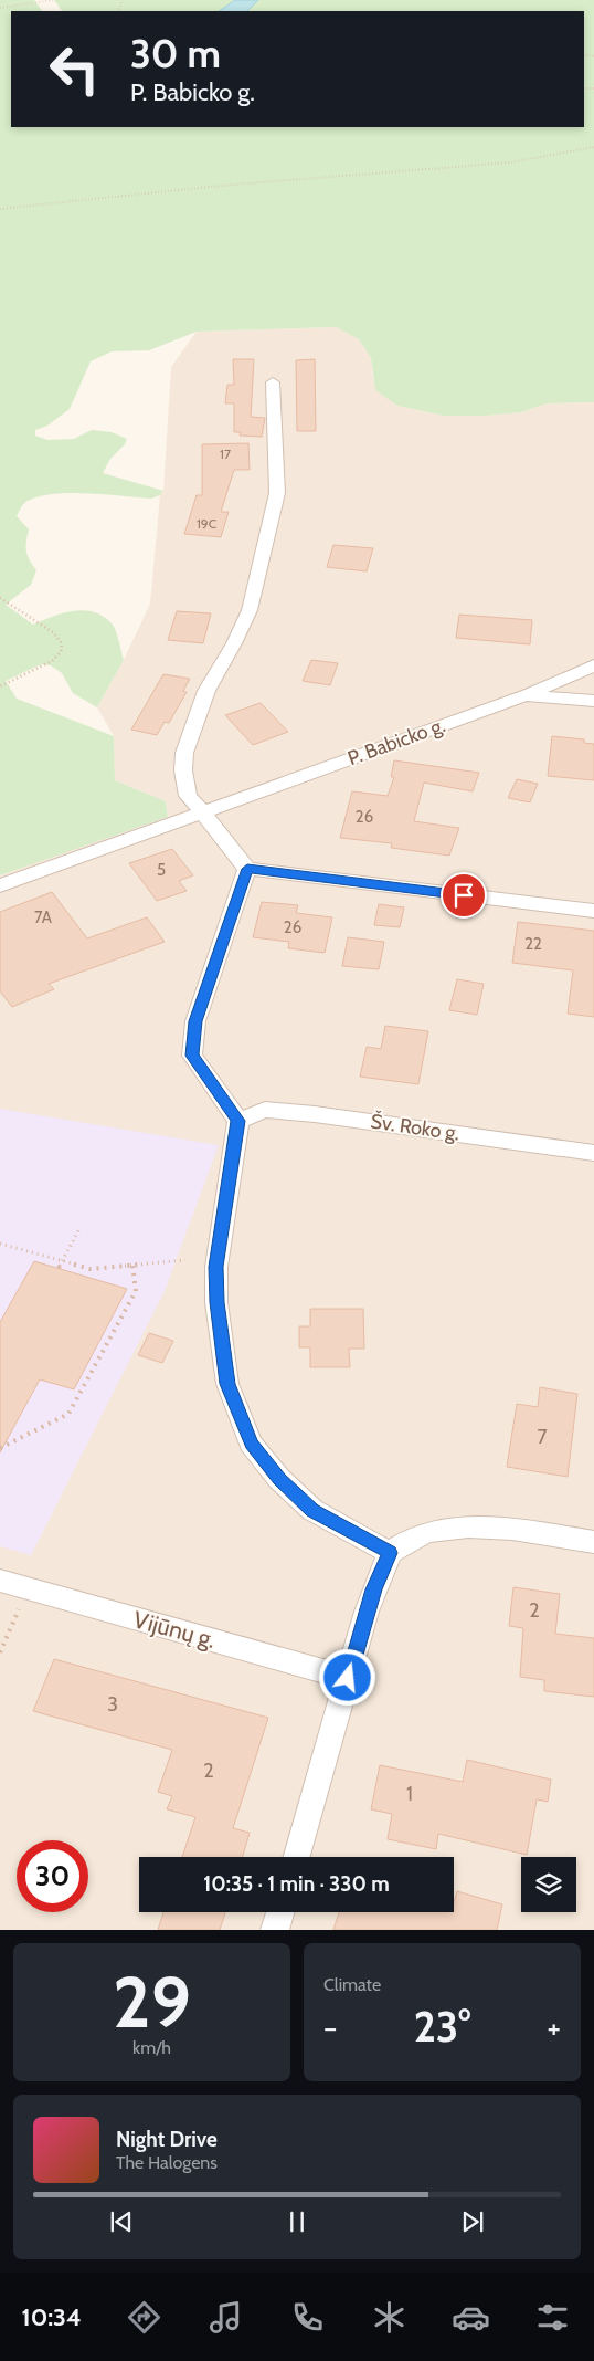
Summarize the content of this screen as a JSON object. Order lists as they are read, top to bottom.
{
  "streets": {
    "street": ["P. Babicko g.", "Šv. Roko g.", "Vijūnų g."]
  },
  "house_numbers": [
    "17",
    "19C",
    "26",
    "5",
    "7A",
    "26",
    "22",
    "7",
    "2",
    "3",
    "2",
    "1"
  ],
  "page": {
    "turn": ["30 m", "P. Babicko g."],
    "limit": "30",
    "trip": "10:35 · 1 min · 330 m",
    "tile": [
      ["29", "km/h"],
      "Climate"
    ],
    "heat": ["−", "23°", "+"],
    "song": ["Night Drive", "The Halogens"],
    "tabs": "10:34"
  }
}
